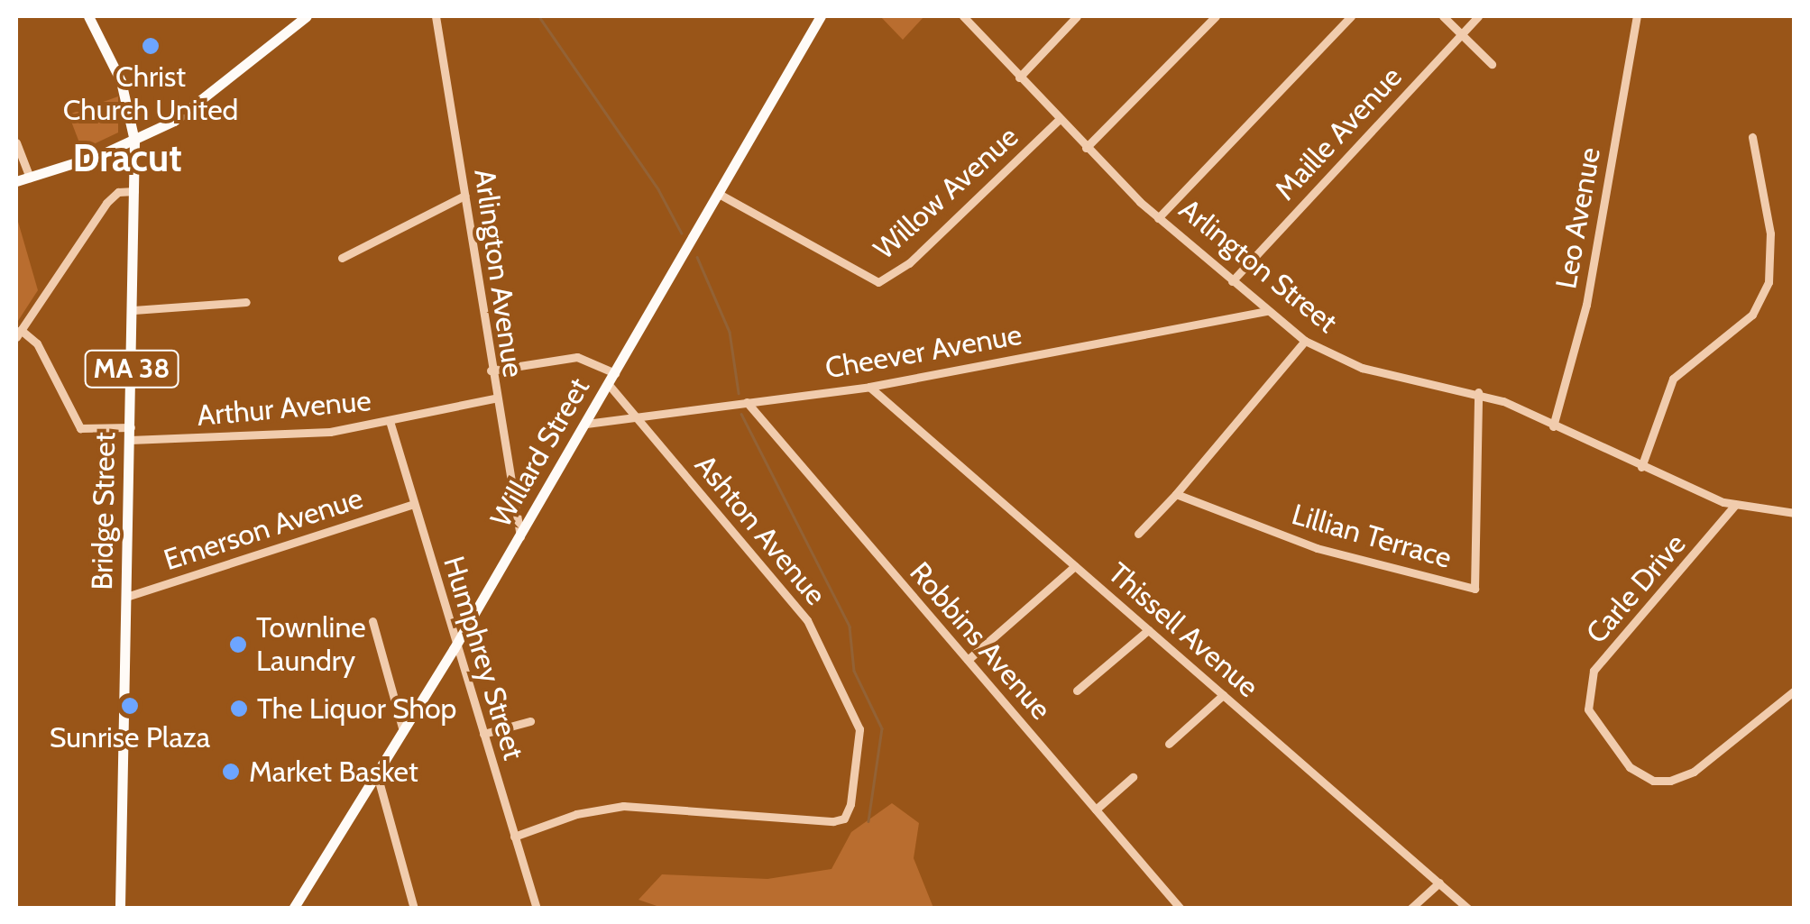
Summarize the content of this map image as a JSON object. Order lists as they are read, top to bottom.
{
  "streets": {
    "main road": ["MA 38", "Willard Street", "Bridge Street"],
    "street": [
      "Maille Avenue",
      "Willow Avenue",
      "Leo Avenue",
      "Arlington Street",
      "Arlington Avenue",
      "Cheever Avenue",
      "Arthur Avenue",
      "Emerson Avenue",
      "Ashton Avenue",
      "Lillian Terrace",
      "Carle Drive",
      "Thissell Avenue",
      "Robbins Avenue",
      "Humphrey Street"
    ]
  },
  "crossings": [
    ["Maille Avenue", "Arlington Street"],
    ["Willow Avenue", "Arlington Street"],
    ["Willow Avenue", "Willard Street"],
    ["Leo Avenue", "Arlington Street"],
    ["Arlington Street", "Cheever Avenue"],
    ["Arlington Street", "Lillian Terrace"],
    ["Arlington Street", "Carle Drive"],
    ["Arlington Avenue", "Arthur Avenue"],
    ["Arlington Avenue", "Willard Street"],
    ["Cheever Avenue", "Willard Street"],
    ["Cheever Avenue", "Ashton Avenue"],
    ["Cheever Avenue", "Thissell Avenue"],
    ["Cheever Avenue", "Robbins Avenue"],
    ["Arthur Avenue", "Bridge Street"],
    ["Arthur Avenue", "Humphrey Street"],
    ["Willard Street", "Ashton Avenue"],
    ["Willard Street", "Humphrey Street"],
    ["Bridge Street", "Emerson Avenue"],
    ["Emerson Avenue", "Humphrey Street"],
    ["Ashton Avenue", "Humphrey Street"]
  ],
  "districts": ["Dracut"],
  "places": [
    "Christ Church United",
    "Townline Laundry",
    "Sunrise Plaza",
    "The Liquor Shop",
    "Market Basket"
  ]
}
